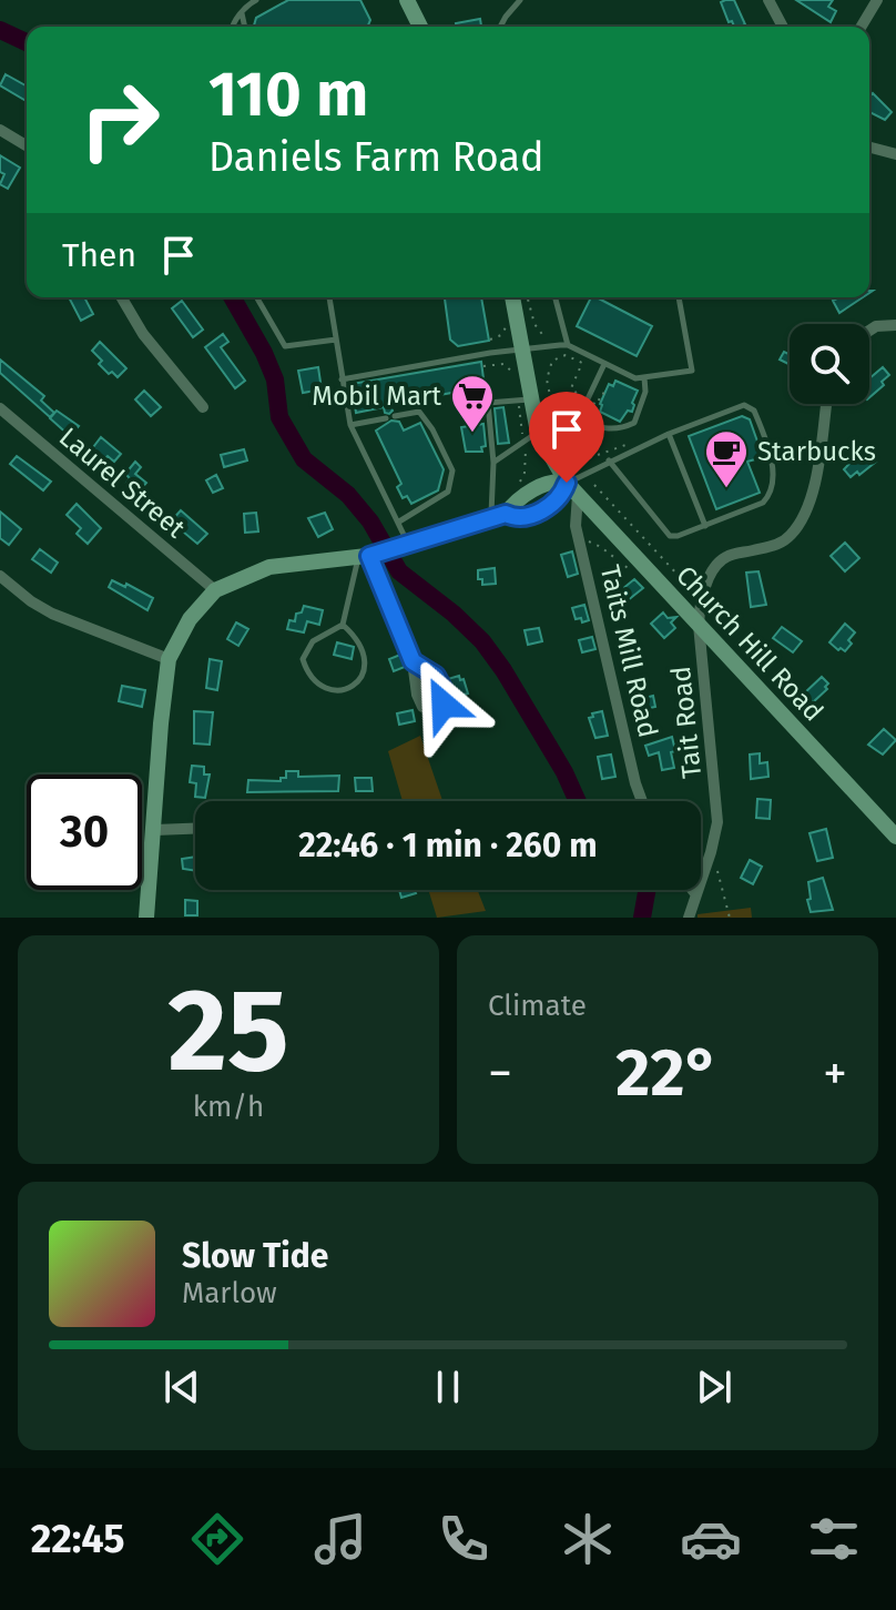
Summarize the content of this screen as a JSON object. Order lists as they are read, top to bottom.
{
  "streets": {
    "main road": ["Church Hill Road"],
    "street": ["Laurel Street", "Taits Mill Road", "Tait Road"]
  },
  "crossings": [
    ["Church Hill Road", "Taits Mill Road"],
    ["Church Hill Road", "Tait Road"]
  ],
  "places": {
    "supermarket": ["Mobil Mart"],
    "cafe": ["Starbucks"]
  },
  "page": {
    "turn": ["110 m", "Daniels Farm Road"],
    "then": "Then",
    "limit": "30",
    "trip": "22:46 · 1 min · 260 m",
    "tile": [
      ["25", "km/h"],
      "Climate"
    ],
    "heat": ["−", "22°", "+"],
    "song": ["Slow Tide", "Marlow"],
    "tabs": "22:45"
  }
}
